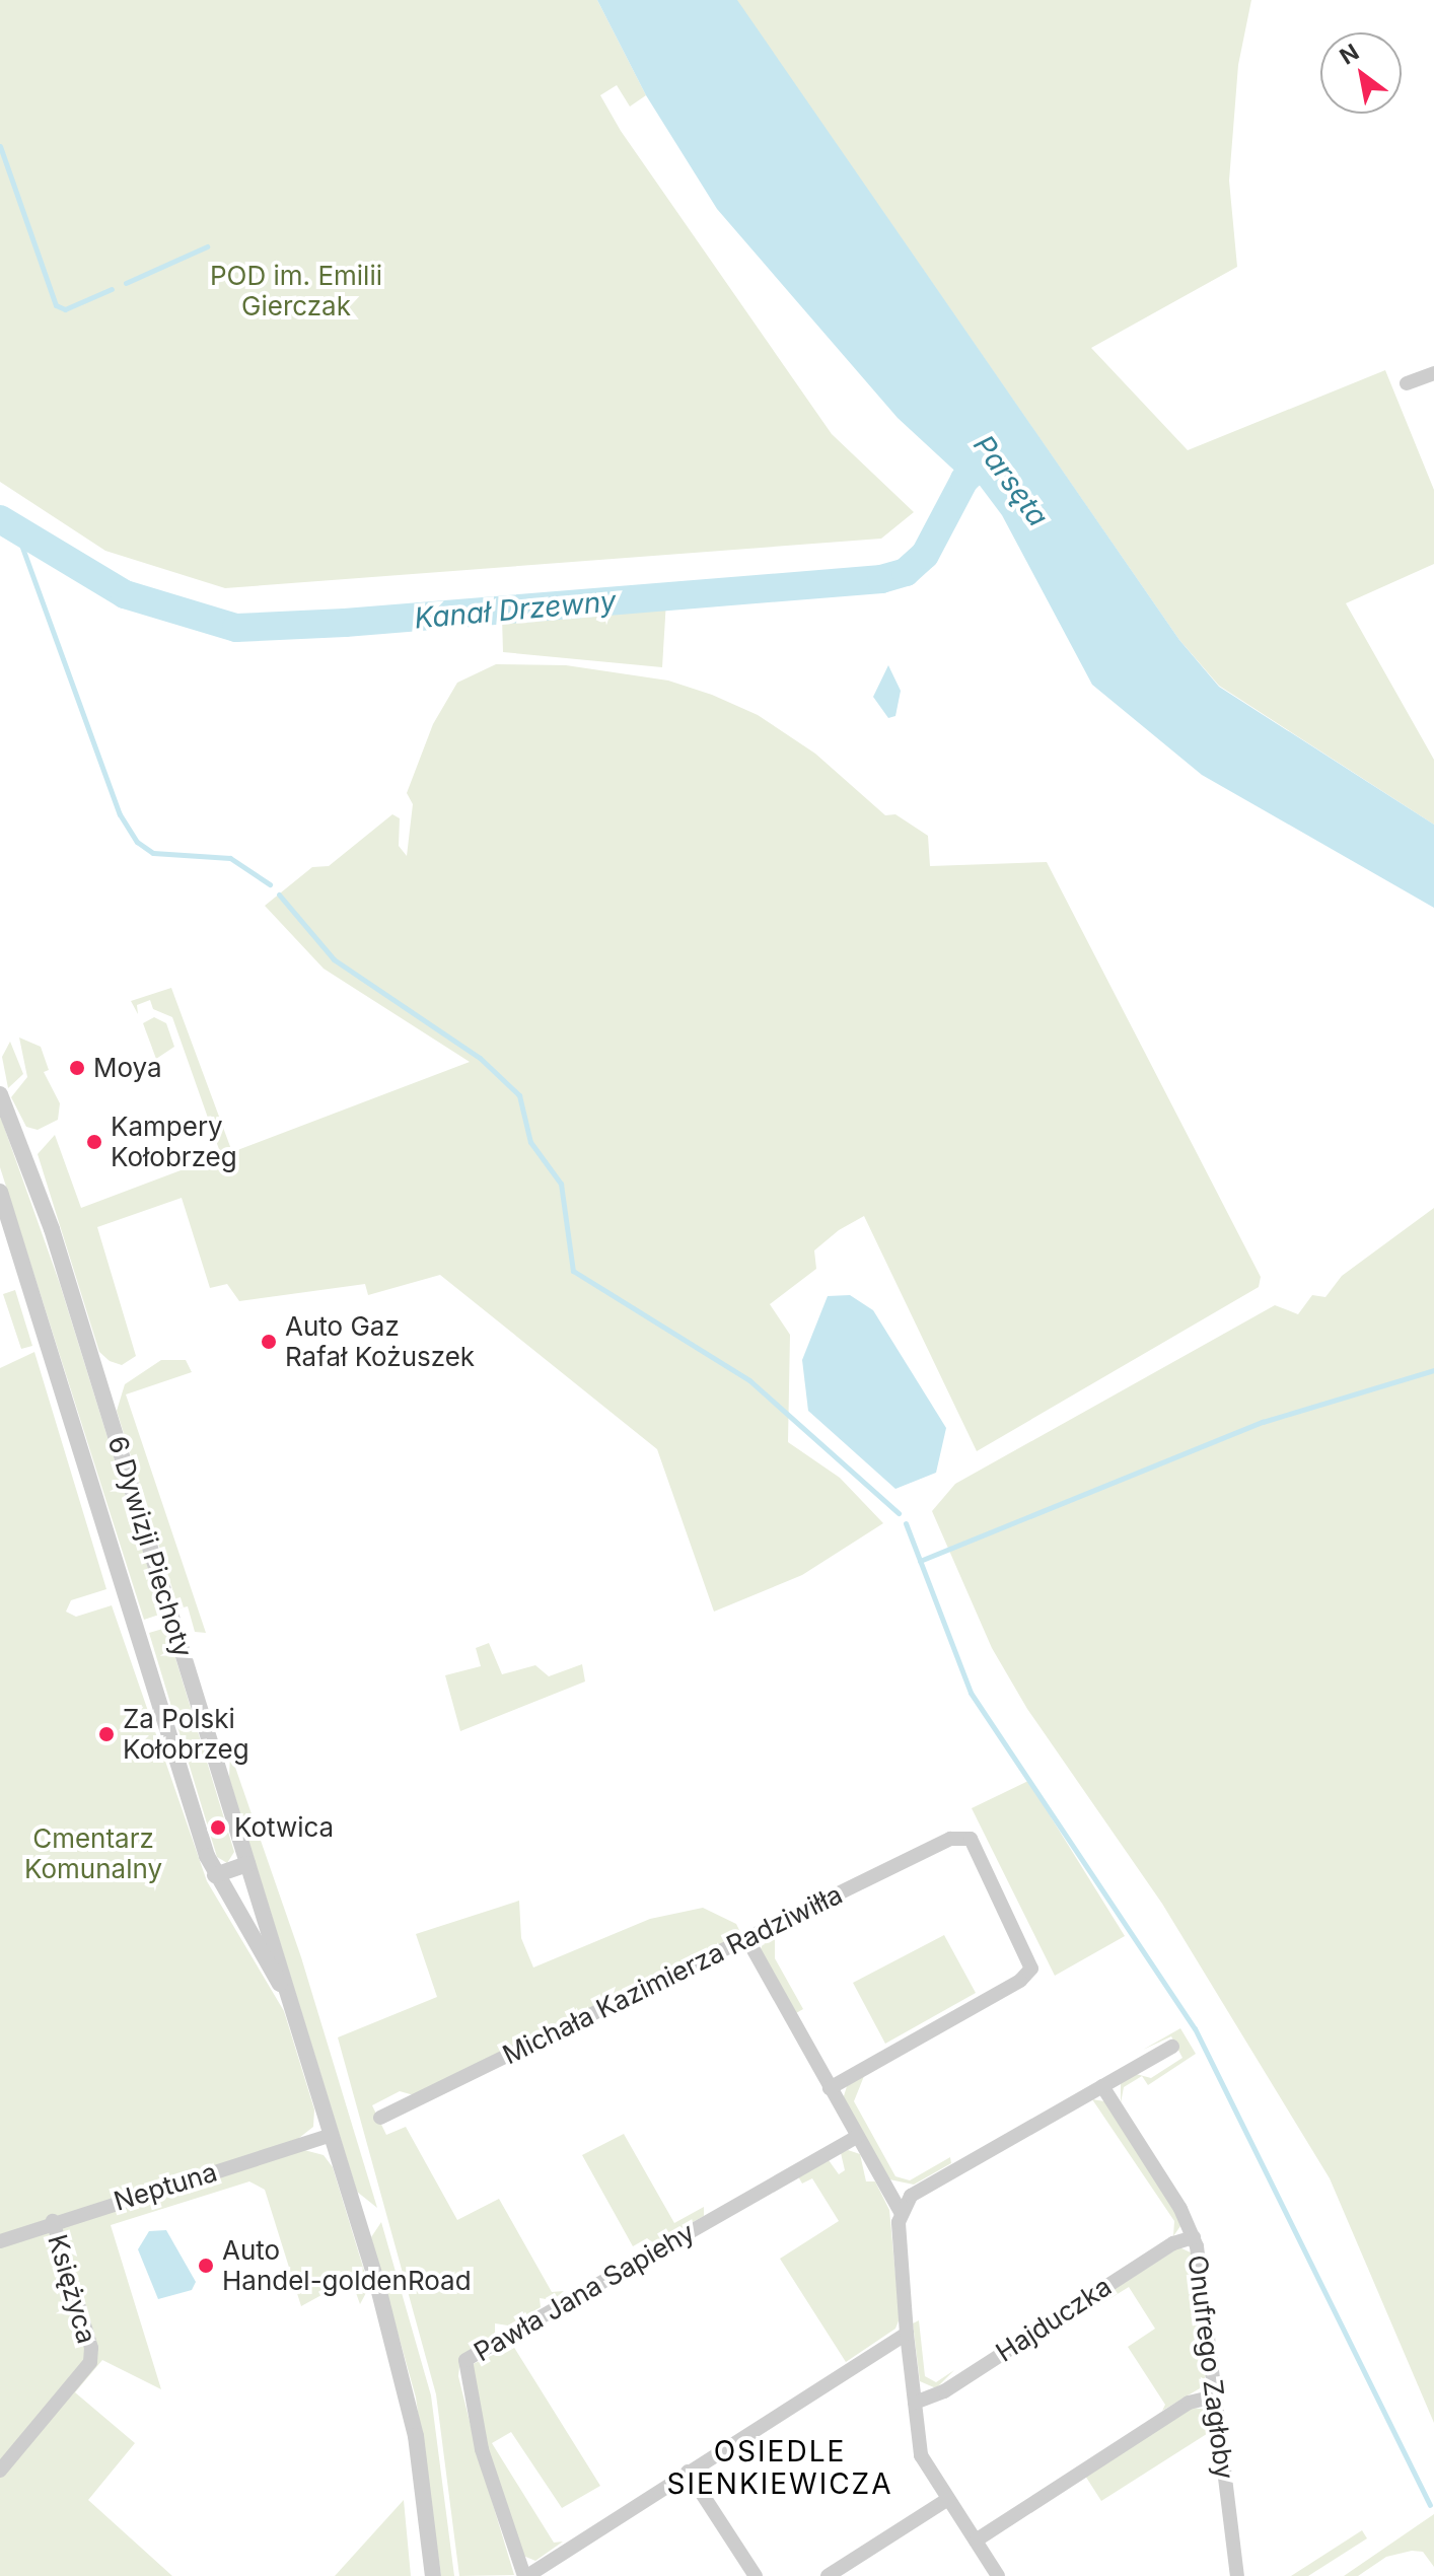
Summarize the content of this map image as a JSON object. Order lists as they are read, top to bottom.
{
  "streets": {
    "street": [
      "6 Dywizji Piechoty",
      "Michała Kazimierza Radziwiłła",
      "Neptuna",
      "Księżyca",
      "Pawła Jana Sapiehy",
      "Hajduczka",
      "Onufrego Zagłoby"
    ]
  },
  "crossings": [
    ["6 Dywizji Piechoty", "Neptuna"],
    ["Neptuna", "Księżyca"],
    ["Hajduczka", "Onufrego Zagłoby"]
  ],
  "districts": ["OSIEDLE SIENKIEWICZA"],
  "water": ["Parsęta", "Kanał Drzewny"],
  "parks": ["POD im. Emilii Gierczak", "Cmentarz Komunalny"],
  "places": [
    "Moya",
    "Kampery Kołobrzeg",
    "Auto Gaz Rafał Kożuszek",
    "Za Polski Kołobrzeg",
    "Kotwica",
    "Auto Handel-goldenRoad"
  ],
  "north": "top left"
}
